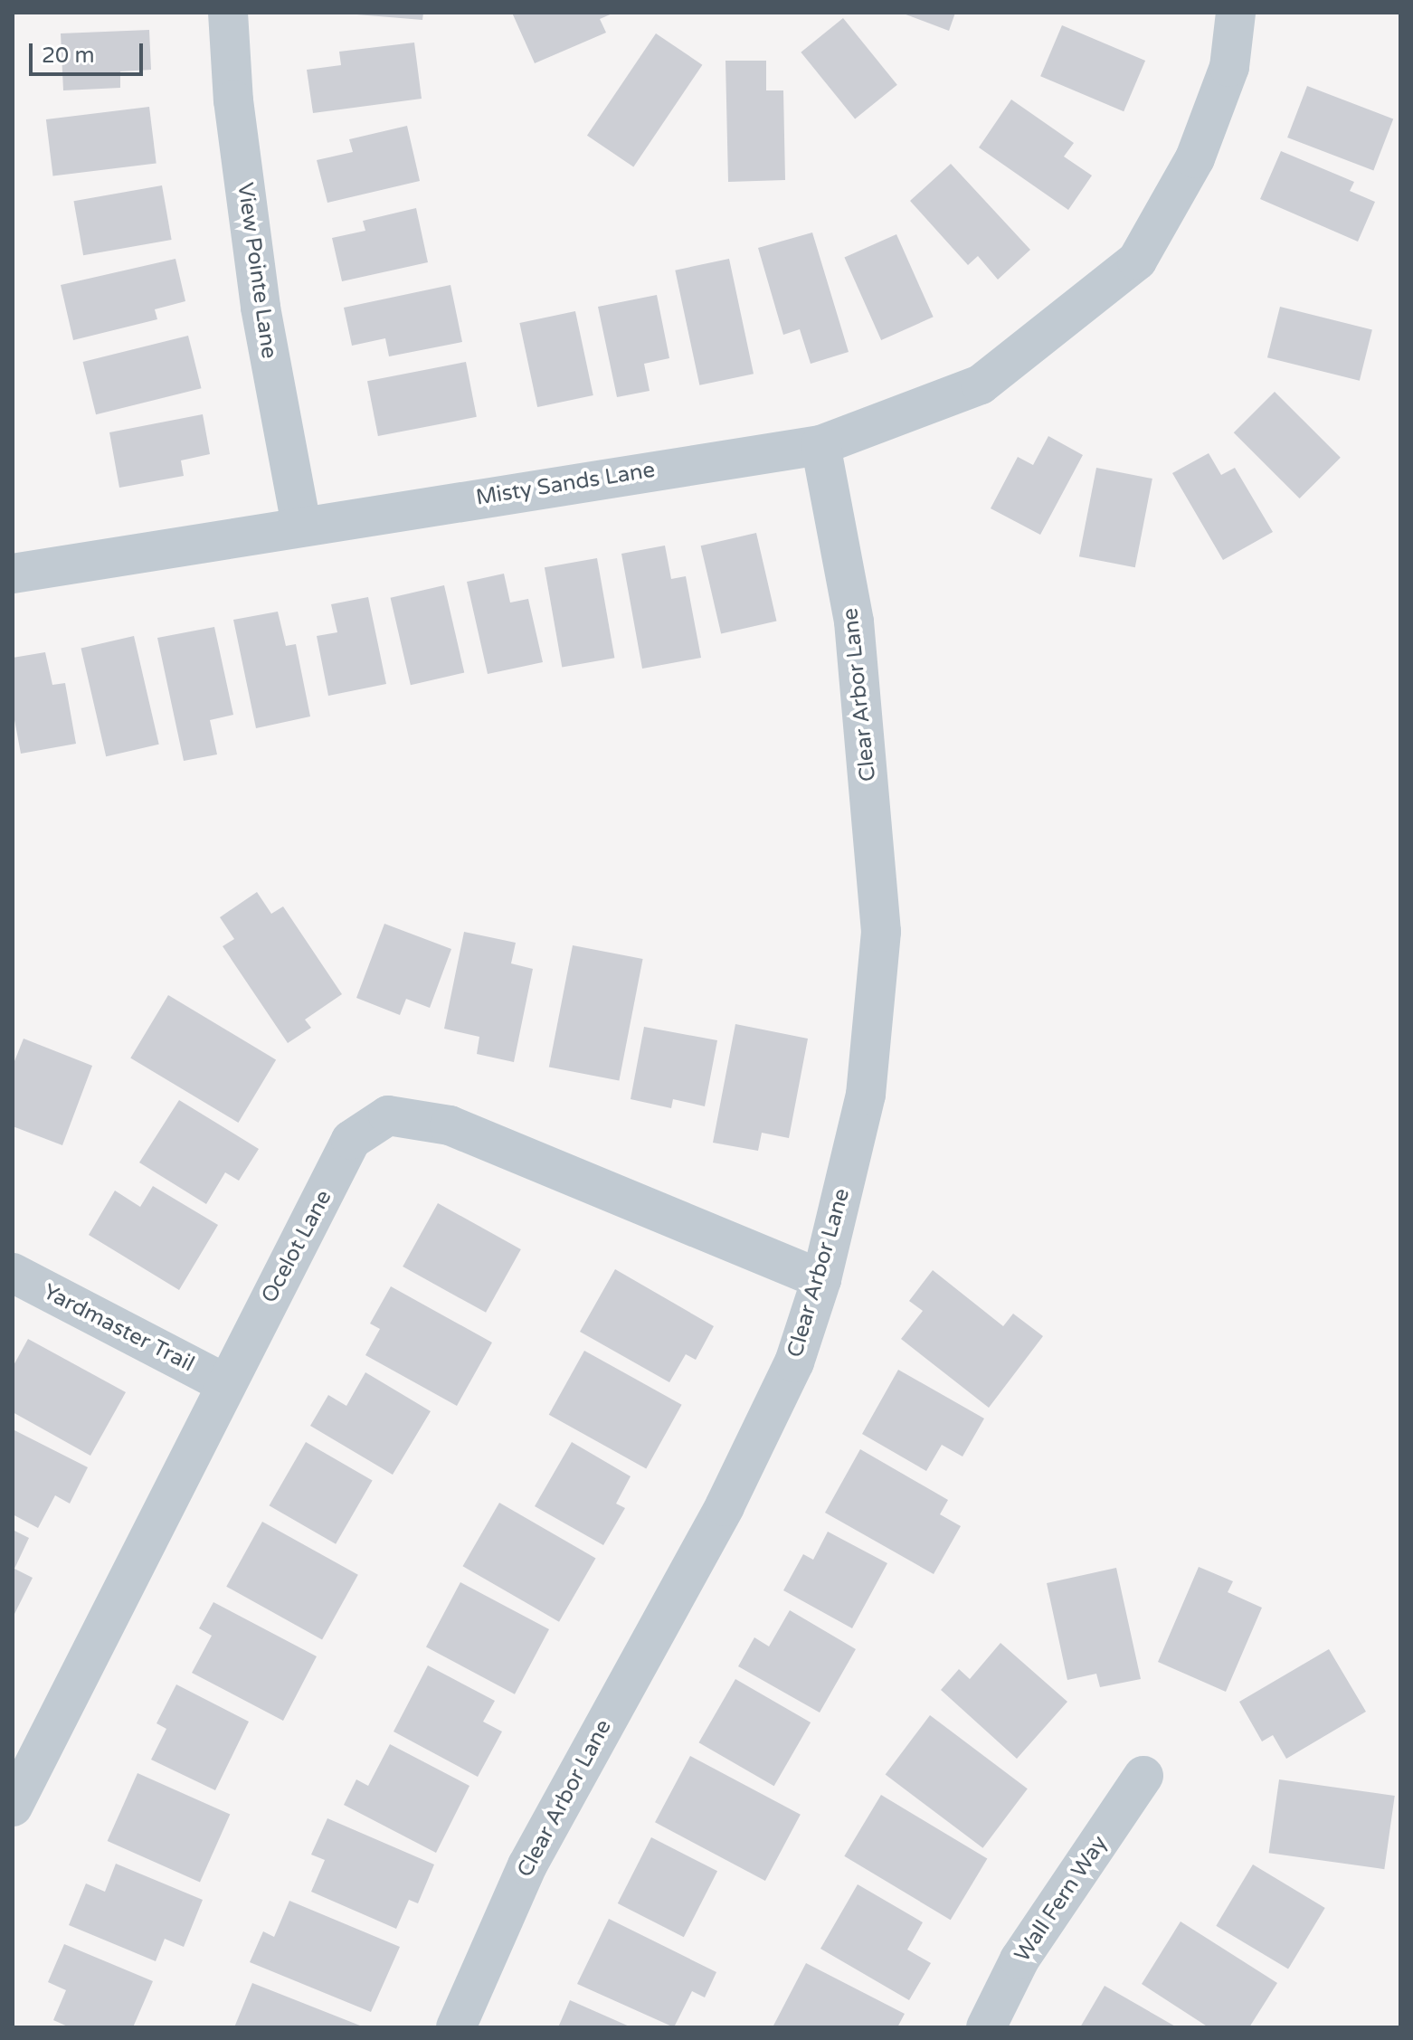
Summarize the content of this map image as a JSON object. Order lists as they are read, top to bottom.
{
  "streets": {
    "street": [
      "View Pointe Lane",
      "Misty Sands Lane",
      "Clear Arbor Lane",
      "Ocelot Lane",
      "Yardmaster Trail",
      "Wall Fern Way"
    ]
  },
  "crossings": [
    ["View Pointe Lane", "Misty Sands Lane"],
    ["Misty Sands Lane", "Clear Arbor Lane"],
    ["Clear Arbor Lane", "Ocelot Lane"],
    ["Ocelot Lane", "Yardmaster Trail"]
  ],
  "scale_bar": "20 m"
}
